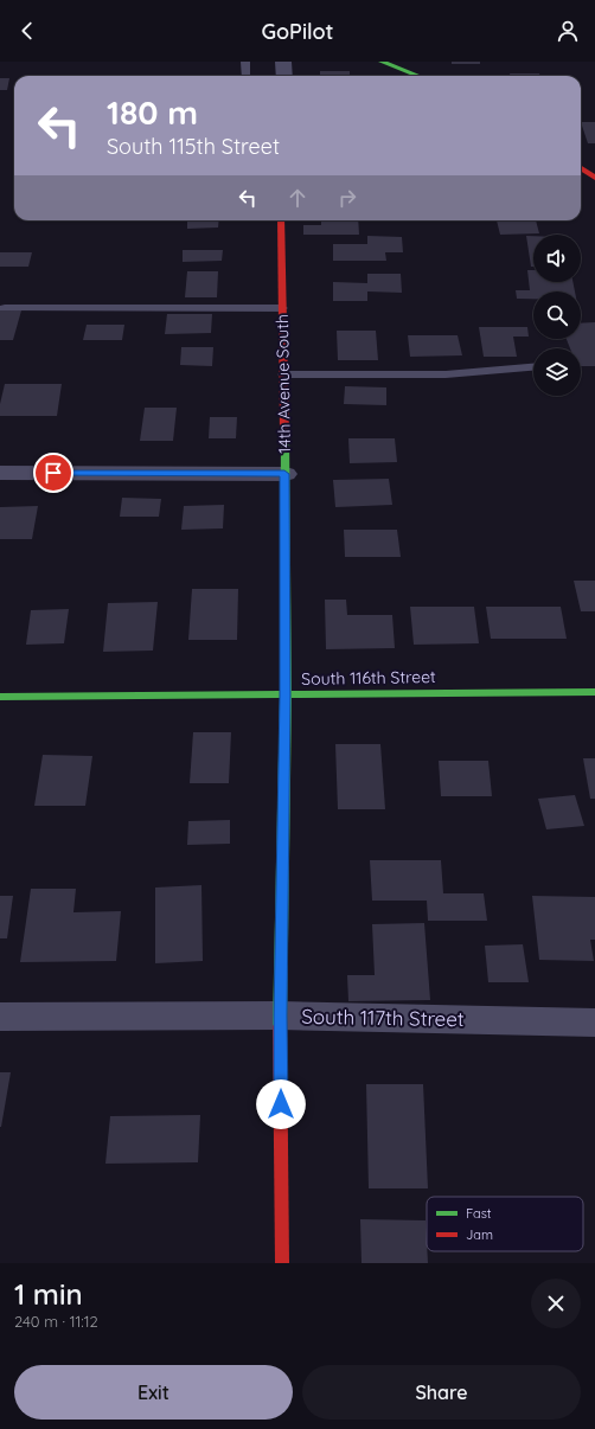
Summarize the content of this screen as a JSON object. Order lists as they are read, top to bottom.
{
  "streets": {
    "street": ["14th Avenue South", "South 116th Street", "South 117th Street"]
  },
  "crossings": [
    ["14th Avenue South", "South 116th Street"],
    ["14th Avenue South", "South 117th Street"]
  ],
  "legend": ["Fast", "Jam"],
  "page": {
    "header": "GoPilot",
    "turn": ["180 m", "South 115th Street"],
    "heading": ["1 min", "240 m · 11:12"],
    "buttons": ["Exit", "Share"]
  }
}
